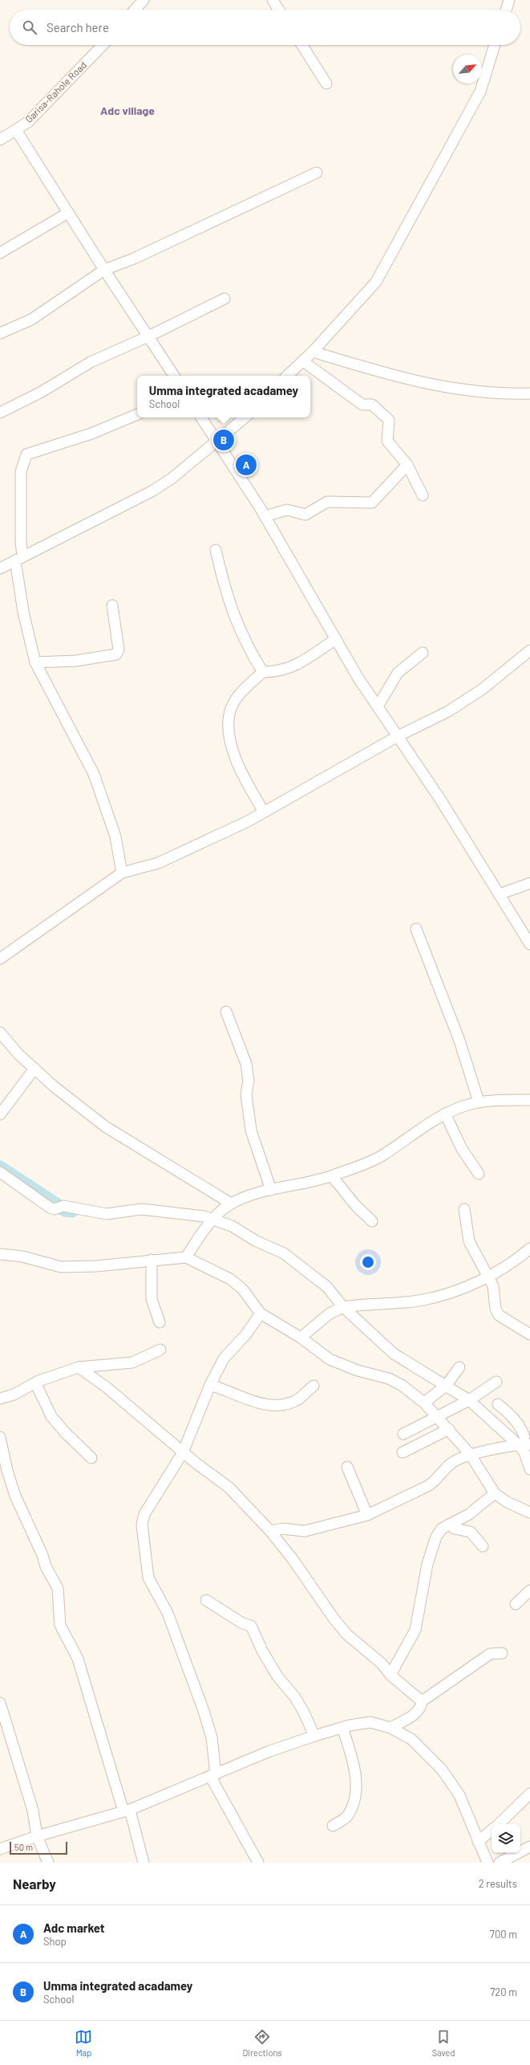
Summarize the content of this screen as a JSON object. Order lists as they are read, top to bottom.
{
  "streets": {
    "street": ["Garisa-Rahole Road"]
  },
  "districts": ["Adc village"],
  "scale_bar": "50 m",
  "north": "top right",
  "page": {
    "search": "Search here",
    "popup": ["Umma integrated acadamey", "School"],
    "pins": ["B", "A"],
    "scale": "50 m",
    "heading": ["Nearby", "2 results"],
    "list": [
      {
        "mark": "A",
        "name": "Adc market",
        "note": "Shop",
        "value": "700 m"
      },
      {
        "mark": "B",
        "name": "Umma integrated acadamey",
        "note": "School",
        "value": "720 m"
      }
    ],
    "nav": ["Map", "Directions", "Saved"]
  }
}
